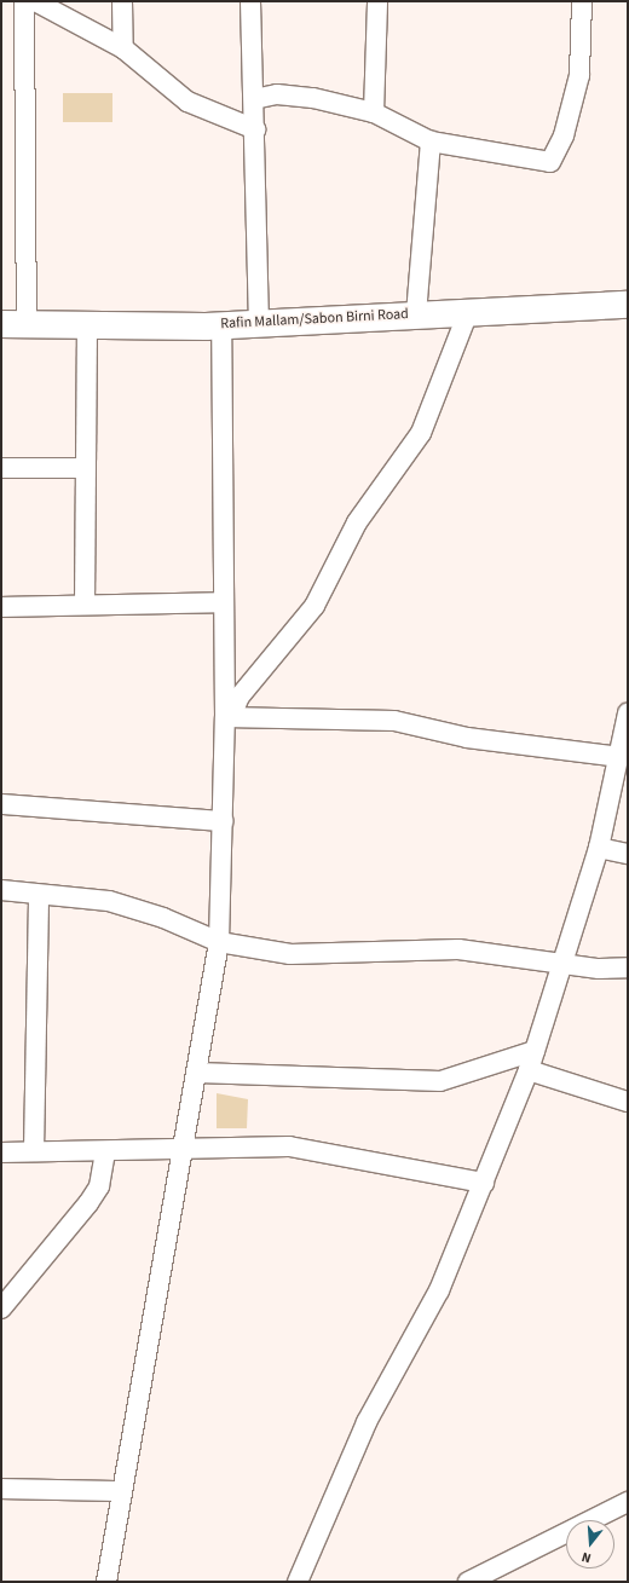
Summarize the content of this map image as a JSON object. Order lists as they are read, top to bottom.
{
  "streets": {
    "street": ["Rafin Mallam/Sabon Birni Road"]
  },
  "north": "bottom"
}
